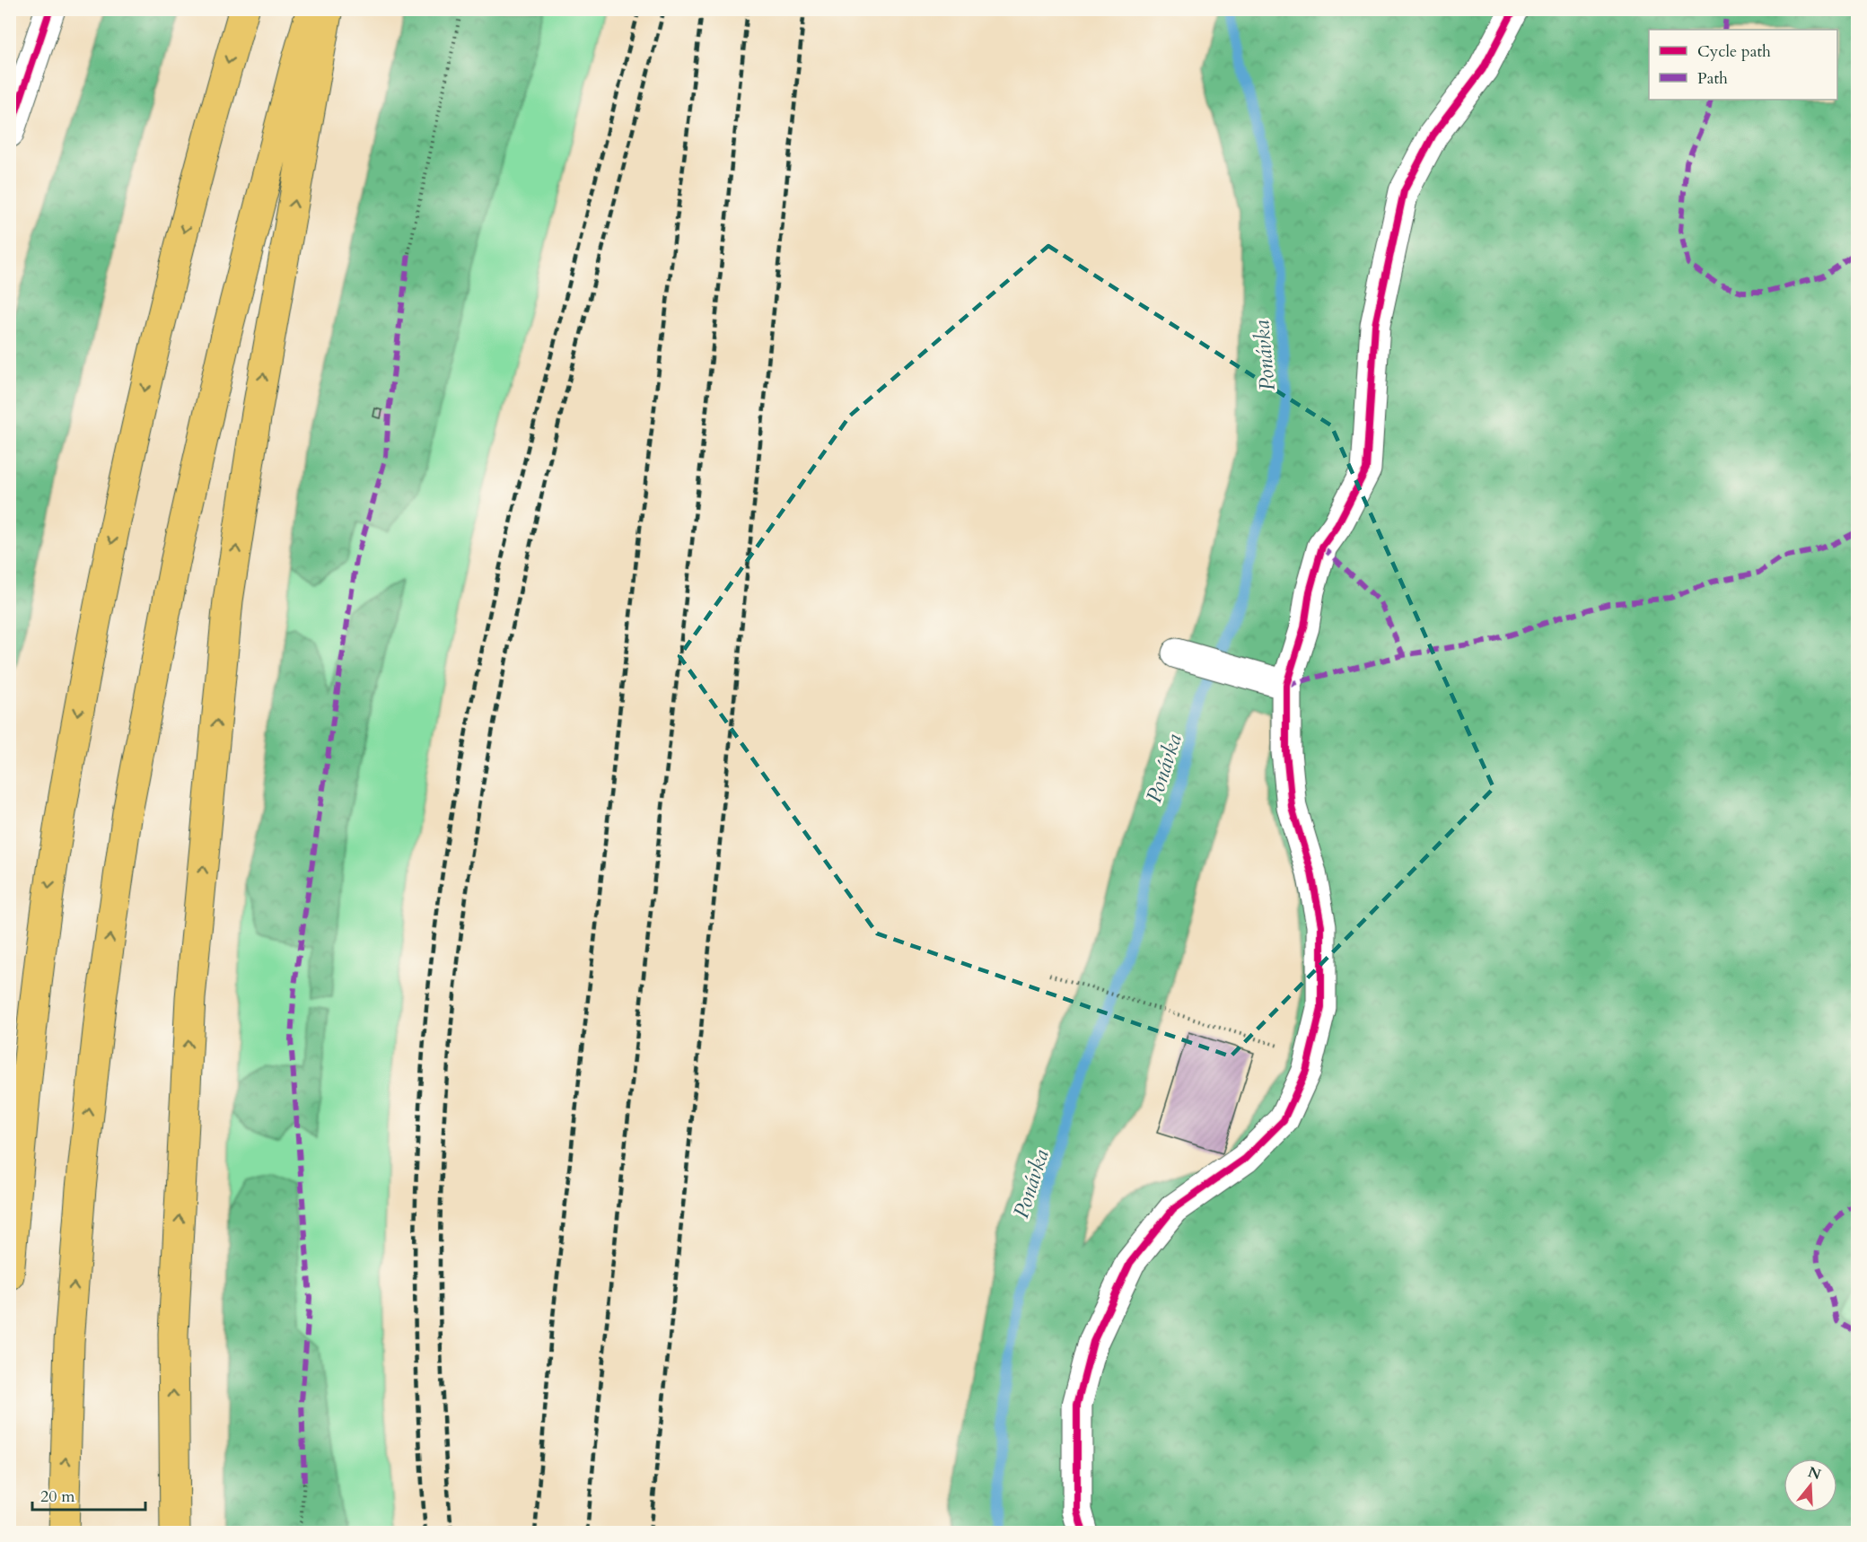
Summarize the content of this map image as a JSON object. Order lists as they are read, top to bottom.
{
  "water": ["Ponávka"],
  "legend": ["Cycle path", "Path"],
  "scale_bar": "20 m",
  "north": "top"
}
